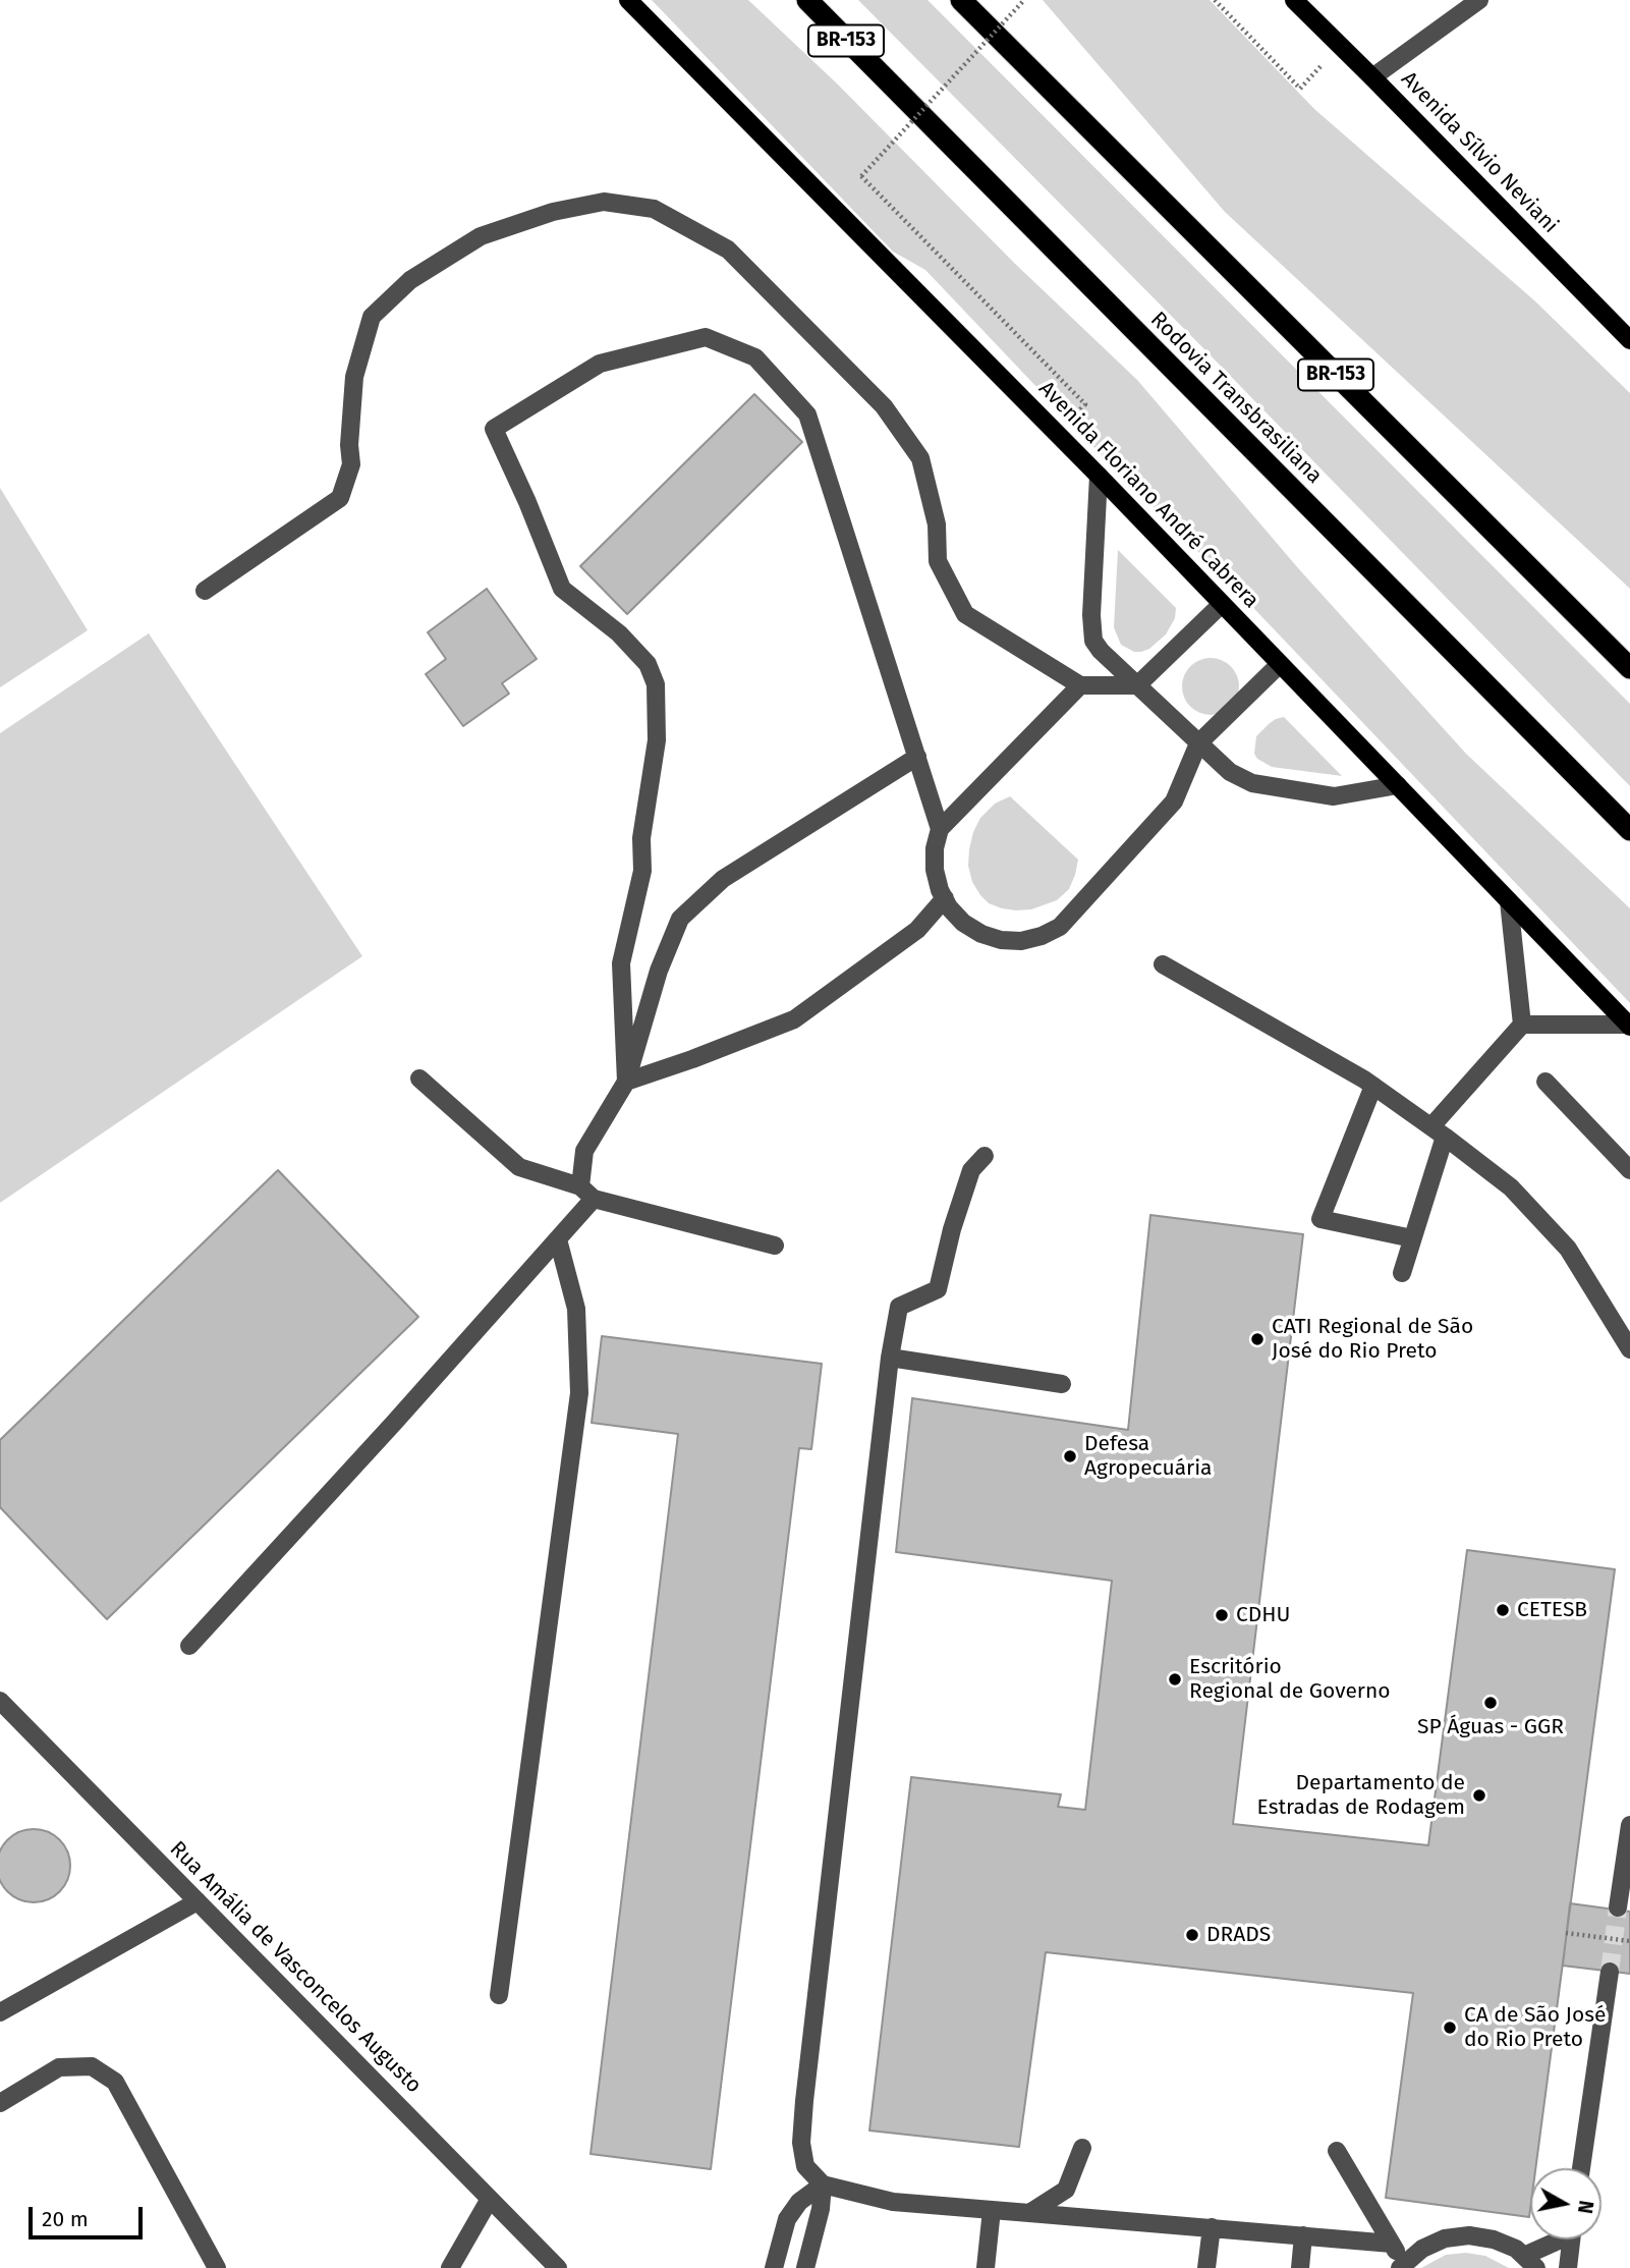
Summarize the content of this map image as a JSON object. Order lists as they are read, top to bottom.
{
  "streets": {
    "highway": ["BR-153", "Rodovia Transbrasiliana"],
    "main road": ["Avenida Sílvio Neviani", "Avenida Floriano André Cabrera"],
    "street": ["Rua Amália de Vasconcelos Augusto"]
  },
  "places": [
    "CATI Regional de São José do Rio Preto",
    "Defesa Agropecuária",
    "CETESB",
    "CDHU",
    "Escritório Regional de Governo",
    "SP Águas - GGR",
    "Departamento de Estradas de Rodagem",
    "DRADS",
    "CA de São José do Rio Preto"
  ],
  "scale_bar": "20 m",
  "north": "right"
}
